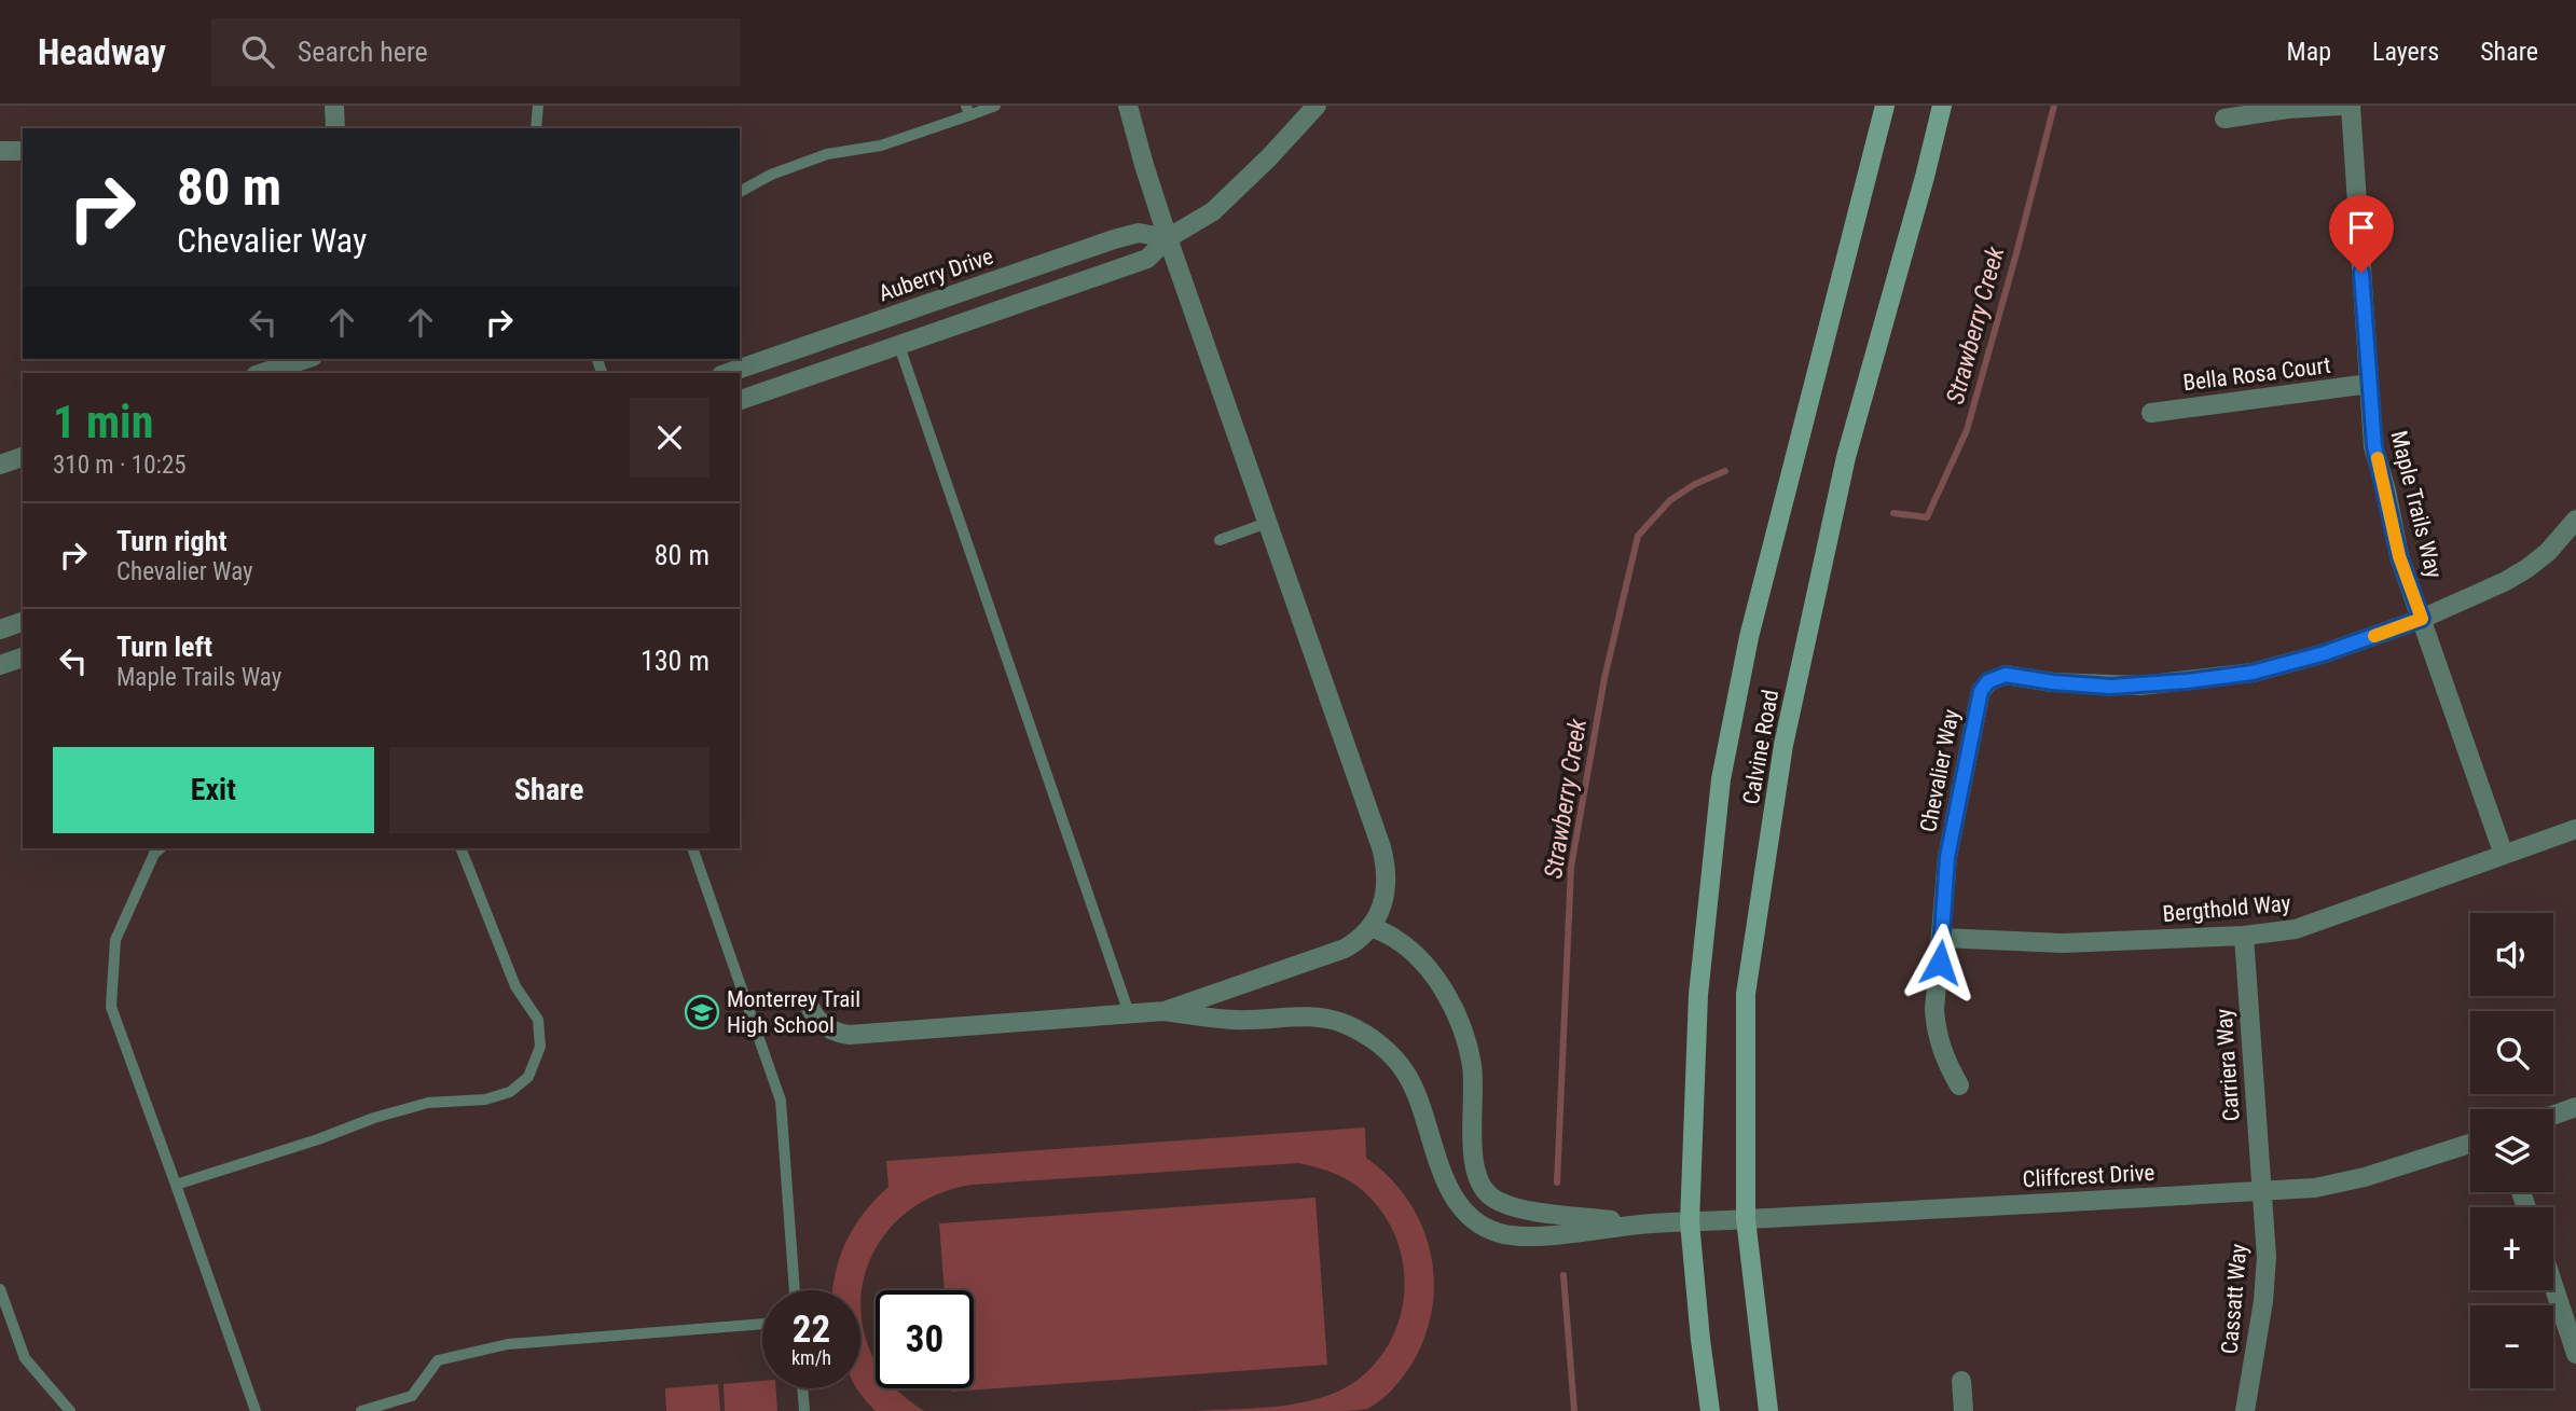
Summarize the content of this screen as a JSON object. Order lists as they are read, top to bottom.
{
  "streets": {
    "main road": ["Calvine Road"],
    "street": [
      "Auberry Drive",
      "Bella Rosa Court",
      "Maple Trails Way",
      "Chevalier Way",
      "Bergthold Way",
      "Carriera Way",
      "Cliffcrest Drive",
      "Cassatt Way"
    ]
  },
  "crossings": [
    ["Bella Rosa Court", "Maple Trails Way"],
    ["Maple Trails Way", "Chevalier Way"],
    ["Maple Trails Way", "Bergthold Way"],
    ["Calvine Road", "Cliffcrest Drive"],
    ["Chevalier Way", "Bergthold Way"],
    ["Bergthold Way", "Carriera Way"],
    ["Carriera Way", "Cliffcrest Drive"],
    ["Carriera Way", "Cassatt Way"],
    ["Cliffcrest Drive", "Cassatt Way"]
  ],
  "water": ["Strawberry Creek"],
  "places": {
    "school or university": ["Monterrey Trail High School"]
  },
  "page": {
    "header": "Headway",
    "search": "Search here",
    "nav": ["Map", "Layers", "Share"],
    "turn": ["80 m", "Chevalier Way"],
    "heading": ["1 min", "310 m · 10:25"],
    "list": [
      {
        "name": "Turn right",
        "note": "Chevalier Way",
        "value": "80 m"
      },
      {
        "name": "Turn left",
        "note": "Maple Trails Way",
        "value": "130 m"
      }
    ],
    "buttons": ["Exit", "Share"],
    "map_buttons": ["+", "−"],
    "speed": "22 km/h",
    "limit": "30"
  }
}
